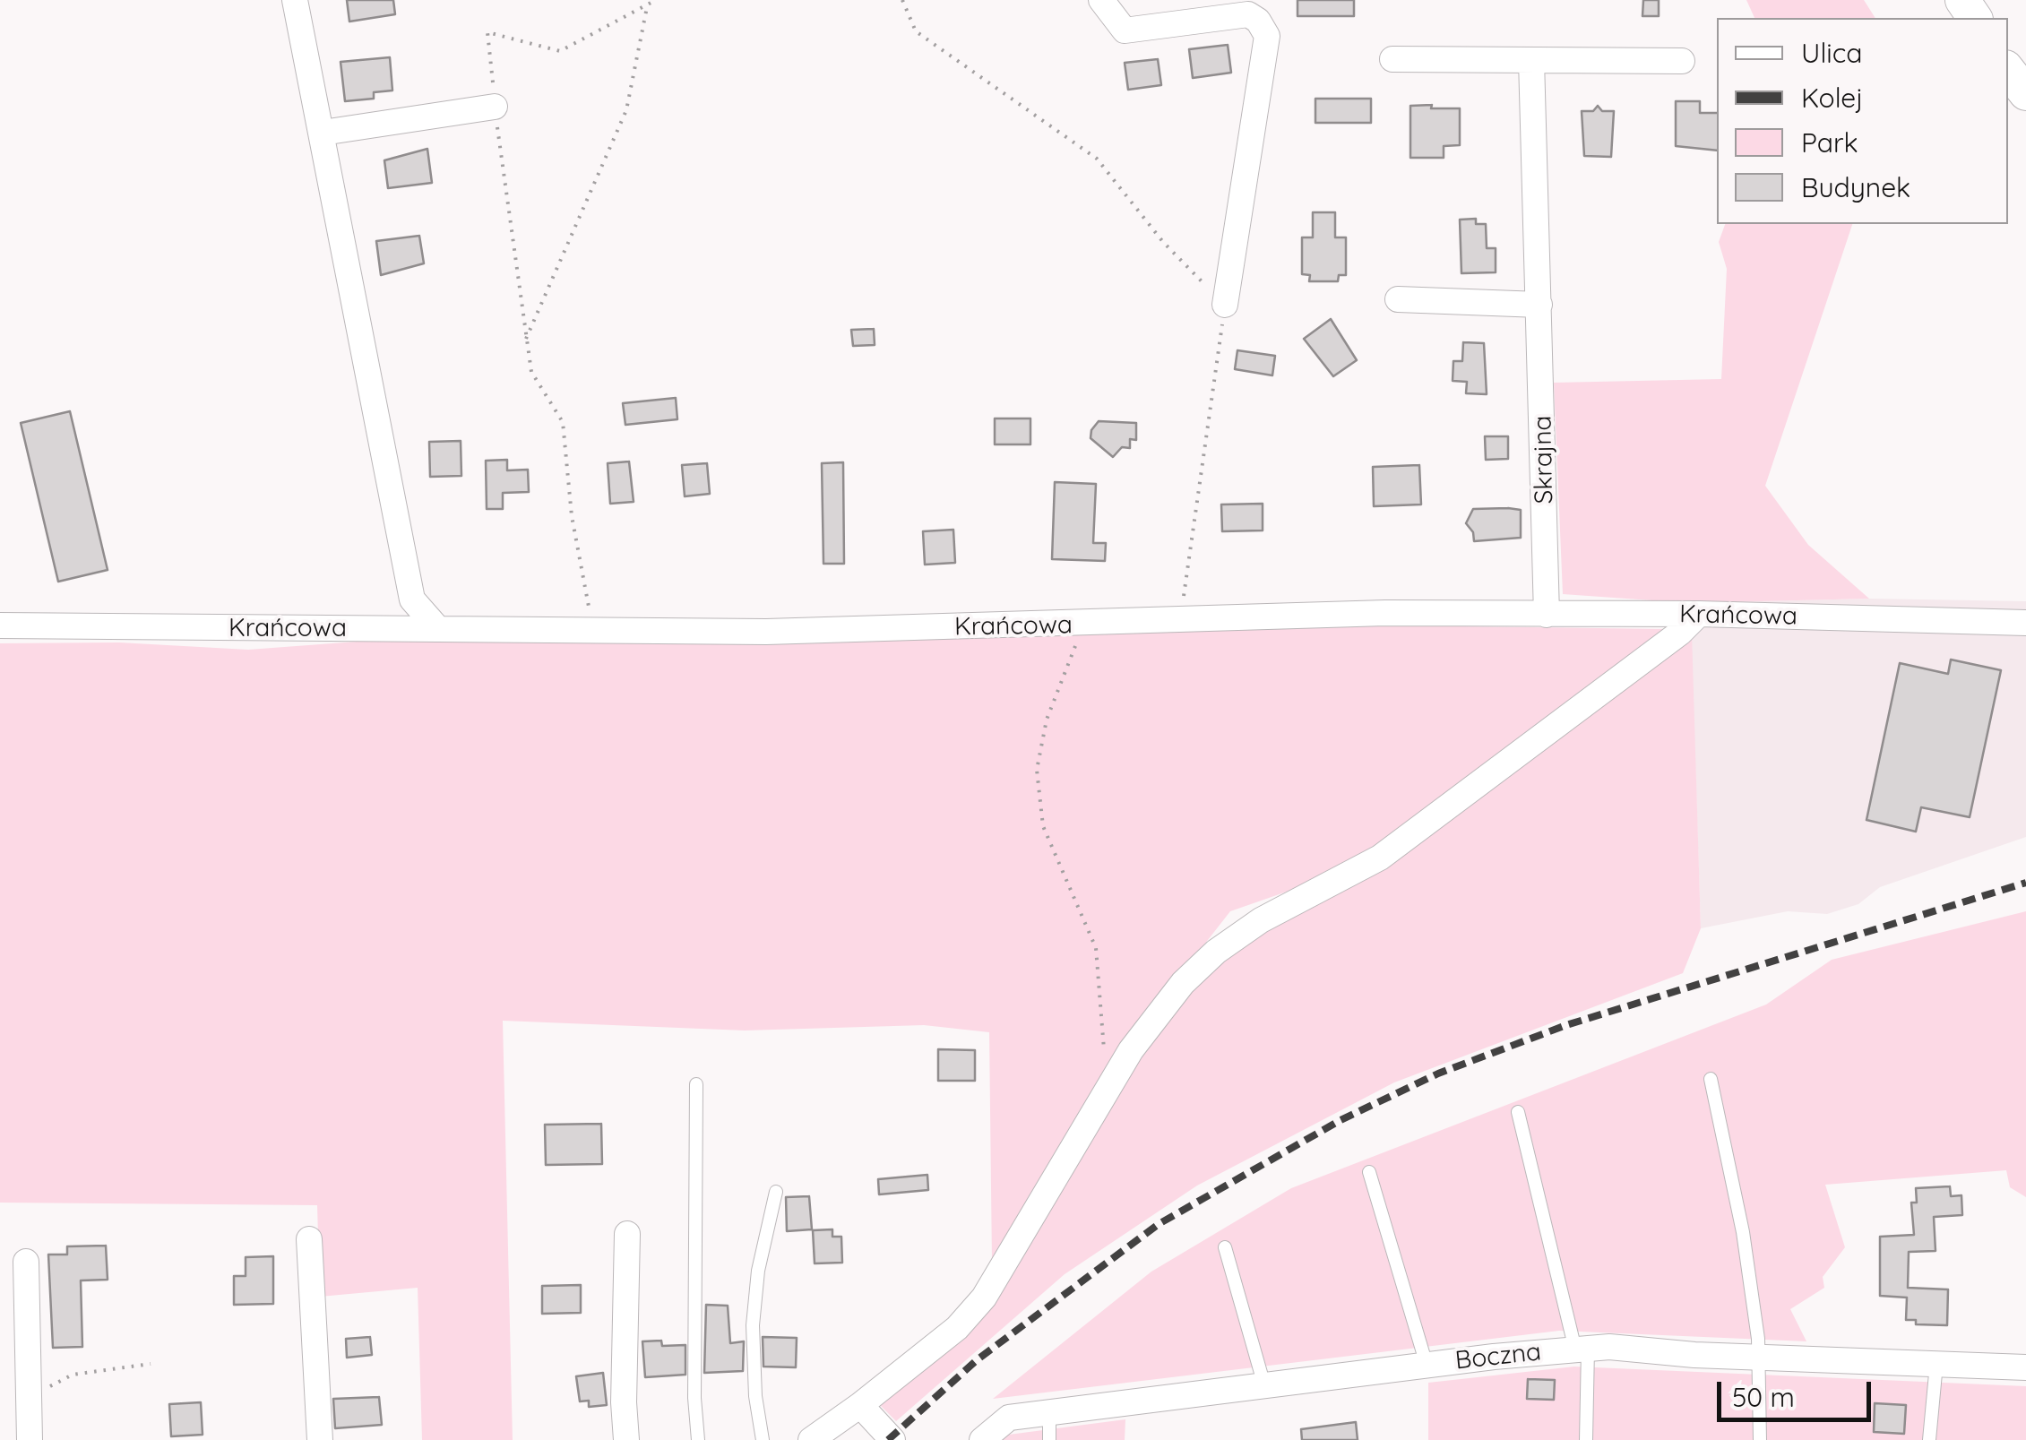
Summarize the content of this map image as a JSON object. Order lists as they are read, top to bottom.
{
  "streets": {
    "street": ["Skrajna", "Krańcowa", "Boczna"]
  },
  "crossings": [
    ["Skrajna", "Krańcowa"]
  ],
  "legend": [
    "Ulica",
    "Kolej",
    "Park",
    "Budynek"
  ],
  "scale_bar": "50 m"
}
